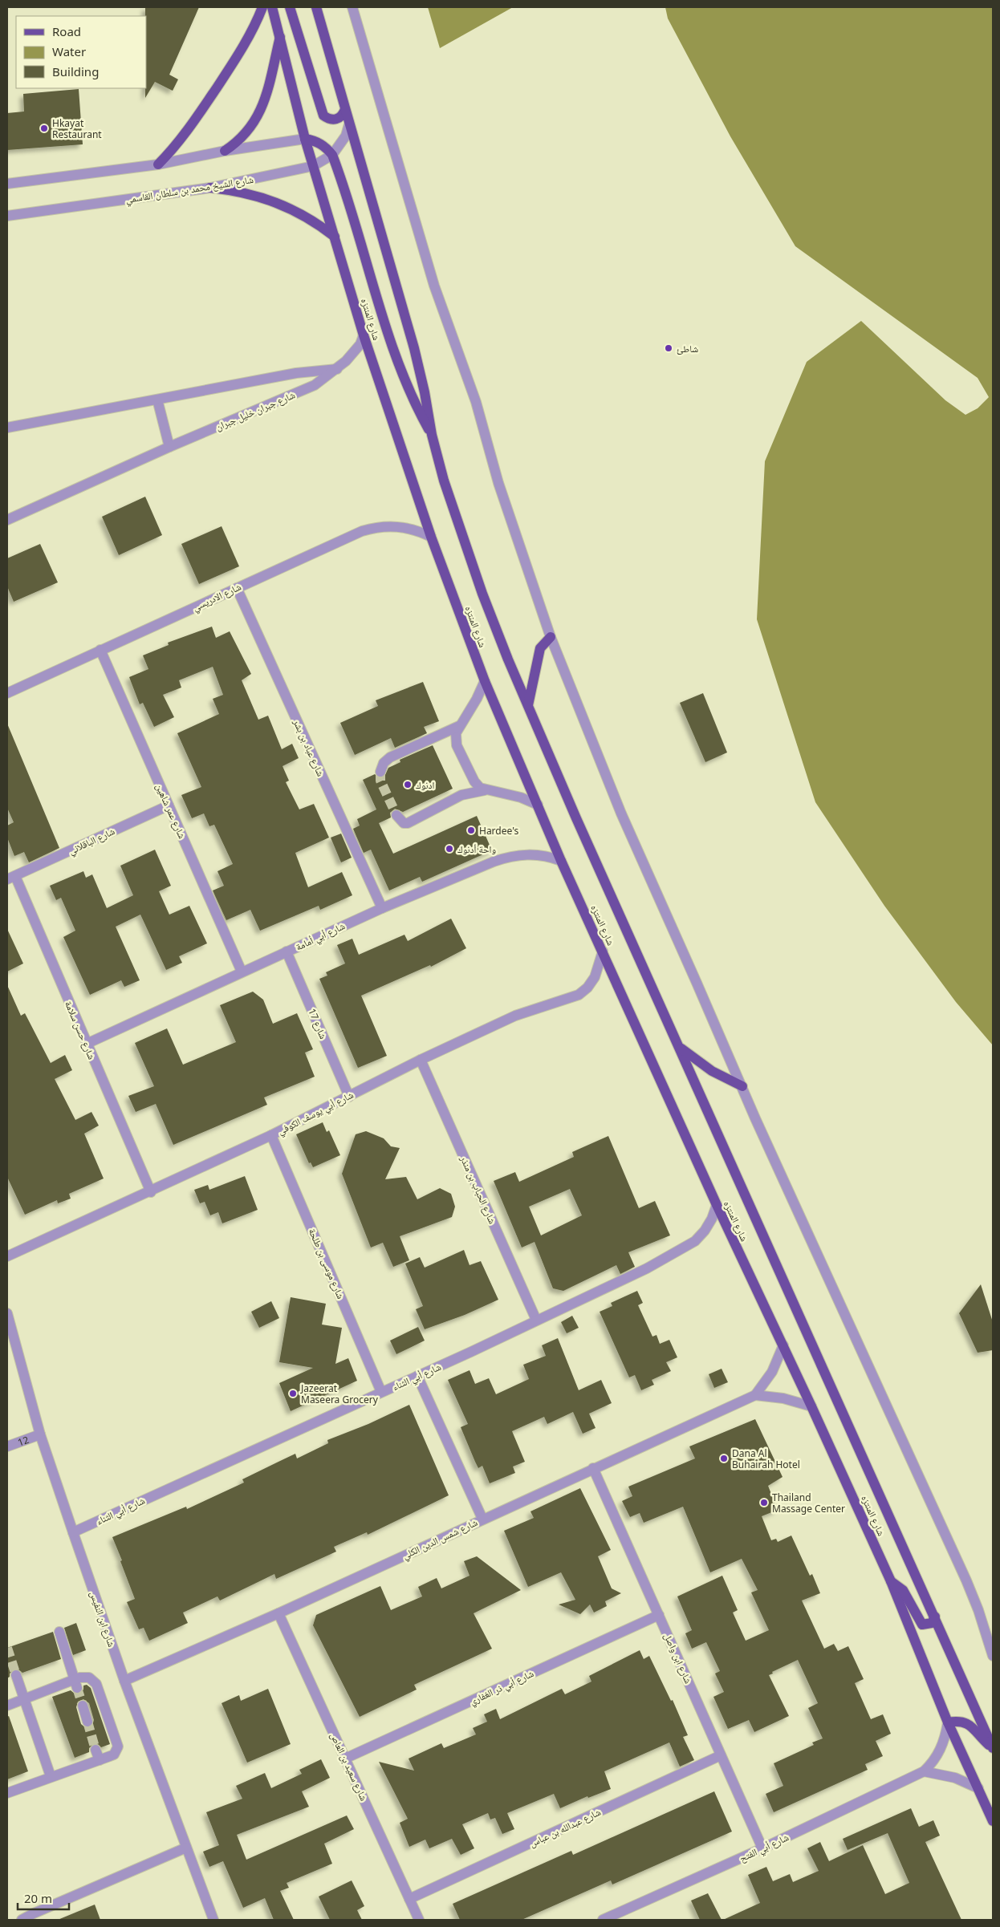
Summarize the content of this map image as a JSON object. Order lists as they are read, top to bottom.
{
  "streets": {
    "main road": ["شارع المنتزه"],
    "street": [
      "شارع الشيخ محمد بن سلطان القاسمي",
      "شارع جبران خليل جبران",
      "شارع الادريسي",
      "شارع عباد بن بشر",
      "شارع عمر شاهين",
      "شارع الباقلاني",
      "شارع أبي أمامة",
      "شارع 17",
      "شارع حسن سلامة",
      "شارع أبي يوسف الكوفي",
      "شارع الحباب بن منذر",
      "شارع موسى بن طلحة",
      "شارع أبي الثناء",
      "12",
      "شارع شمس الدين الكلي",
      "شارع ابن النفيس",
      "شارع ابن واصل",
      "شارع أبي ذر الغفاري",
      "شارع سعيد بن العاص",
      "شارع عبدالله بن عباس",
      "شارع أبي الفتح"
    ]
  },
  "crossings": [
    ["شارع الشيخ محمد بن سلطان القاسمي", "شارع المنتزه"],
    ["شارع المنتزه", "شارع جبران خليل جبران"],
    ["شارع المنتزه", "شارع الادريسي"],
    ["شارع المنتزه", "شارع أبي أمامة"],
    ["شارع المنتزه", "شارع أبي يوسف الكوفي"],
    ["شارع المنتزه", "شارع أبي الثناء"],
    ["شارع المنتزه", "شارع شمس الدين الكلي"],
    ["شارع المنتزه", "شارع أبي الفتح"],
    ["شارع الادريسي", "شارع عباد بن بشر"],
    ["شارع الادريسي", "شارع عمر شاهين"],
    ["شارع عباد بن بشر", "شارع أبي أمامة"],
    ["شارع عمر شاهين", "شارع الباقلاني"],
    ["شارع عمر شاهين", "شارع أبي أمامة"],
    ["شارع الباقلاني", "شارع حسن سلامة"],
    ["شارع أبي أمامة", "شارع 17"],
    ["شارع أبي أمامة", "شارع حسن سلامة"],
    ["شارع 17", "شارع أبي يوسف الكوفي"],
    ["شارع حسن سلامة", "شارع أبي يوسف الكوفي"],
    ["شارع أبي يوسف الكوفي", "شارع الحباب بن منذر"],
    ["شارع أبي يوسف الكوفي", "شارع موسى بن طلحة"],
    ["شارع الحباب بن منذر", "شارع أبي الثناء"],
    ["شارع موسى بن طلحة", "شارع أبي الثناء"],
    ["شارع أبي الثناء", "شارع ابن النفيس"],
    ["12", "شارع ابن النفيس"],
    ["شارع شمس الدين الكلي", "شارع ابن النفيس"],
    ["شارع شمس الدين الكلي", "شارع ابن واصل"],
    ["شارع شمس الدين الكلي", "شارع سعيد بن العاص"],
    ["شارع ابن واصل", "شارع أبي ذر الغفاري"],
    ["شارع ابن واصل", "شارع عبدالله بن عباس"],
    ["شارع ابن واصل", "شارع أبي الفتح"],
    ["شارع أبي ذر الغفاري", "شارع سعيد بن العاص"],
    ["شارع سعيد بن العاص", "شارع عبدالله بن عباس"]
  ],
  "places": [
    "Hkayat Restaurant",
    "شاطئ",
    "ادنوك",
    "Hardee's",
    "واحة أدنوك",
    "Jazeerat Maseera Grocery",
    "Dana Al Buhairah Hotel",
    "Thailand Massage Center"
  ],
  "legend": ["Road", "Water", "Building"],
  "scale_bar": "20 m"
}
